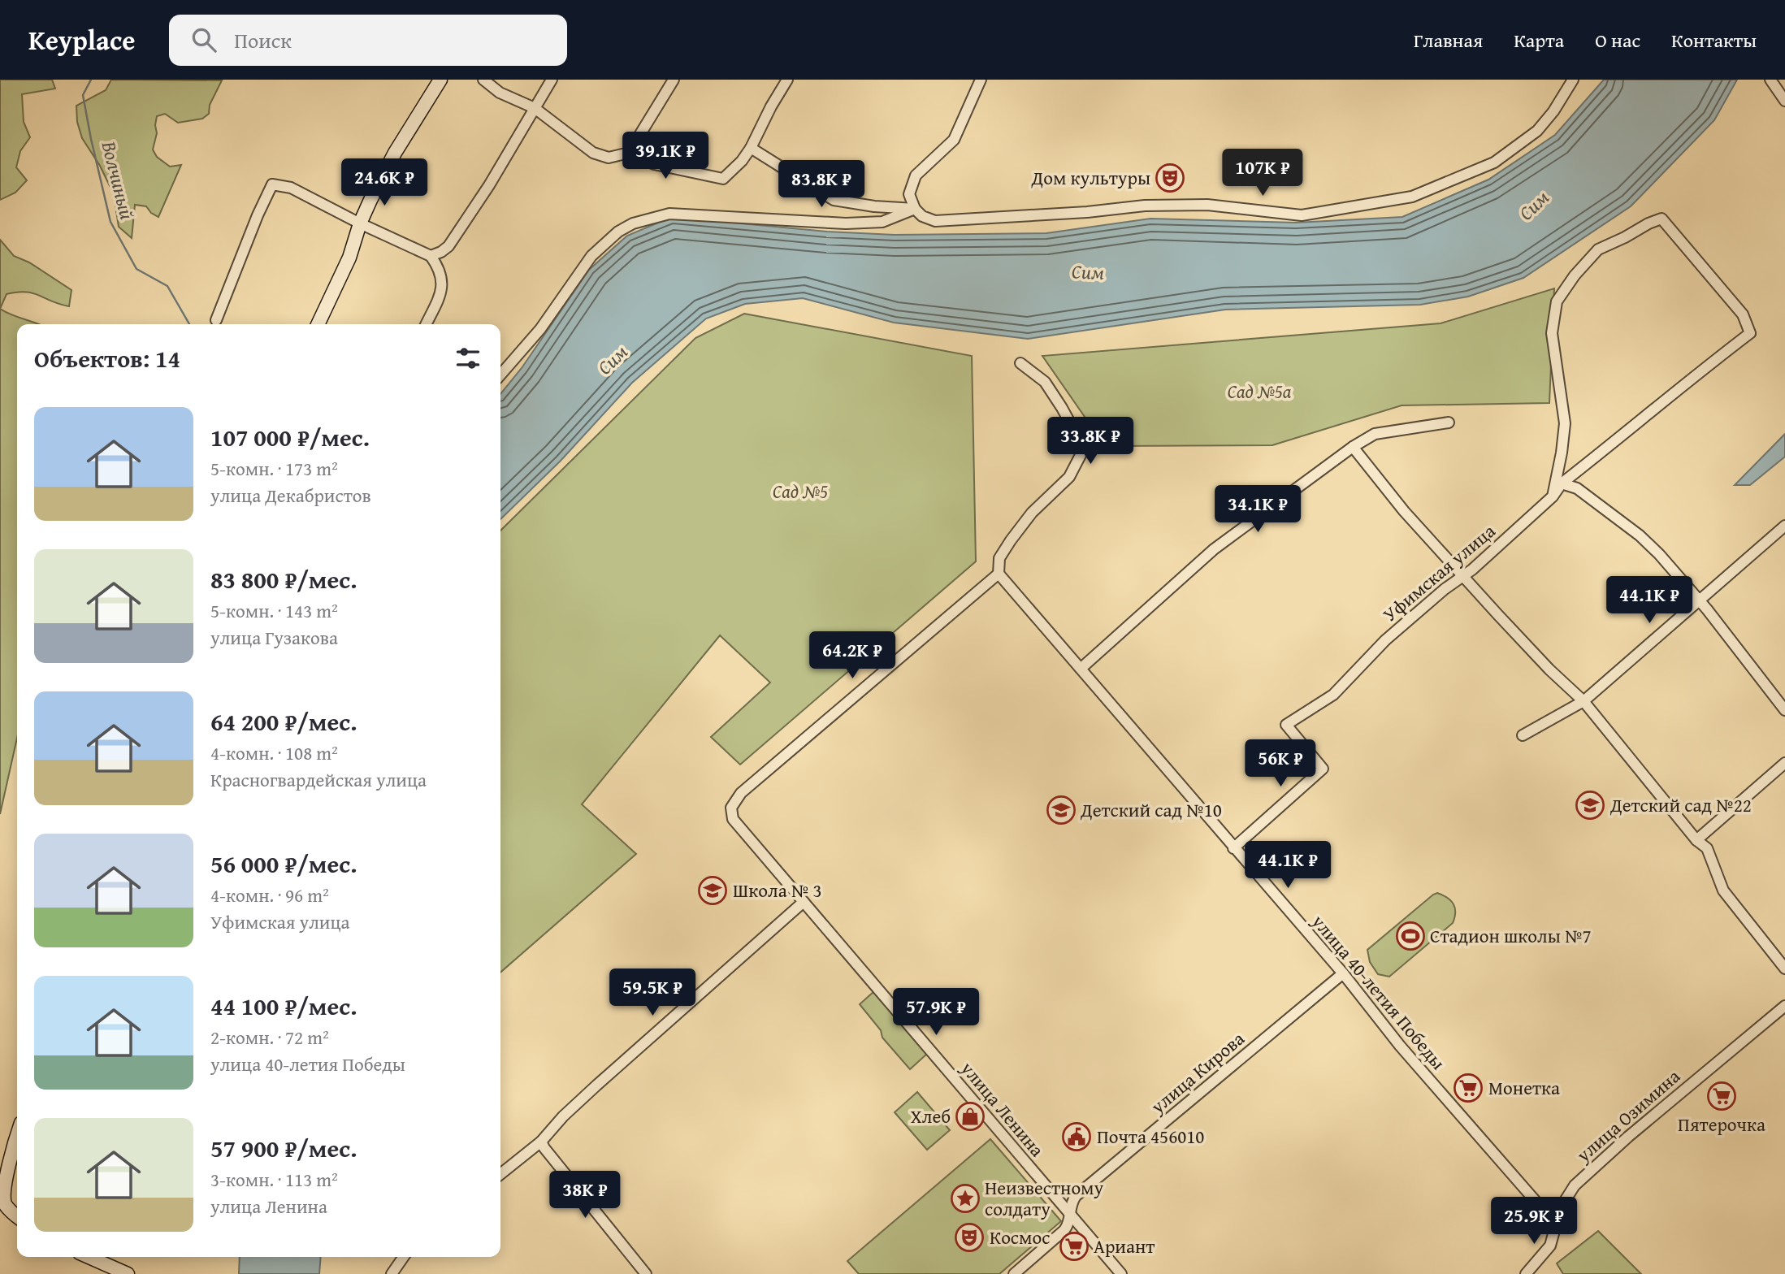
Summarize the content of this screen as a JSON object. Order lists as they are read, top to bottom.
{
  "streets": {
    "street": [
      "Уфимская улица",
      "улица 40-летия Победы",
      "улица Кирова",
      "улица Ленина",
      "улица Озимина"
    ]
  },
  "crossings": [
    ["Уфимская улица", "улица 40-летия Победы"],
    ["улица 40-летия Победы", "улица Кирова"],
    ["улица 40-летия Победы", "улица Ленина"],
    ["улица 40-летия Победы", "улица Озимина"],
    ["улица Кирова", "улица Ленина"]
  ],
  "water": ["Волчиный", "Сим"],
  "parks": ["Сад №5а", "Сад №5"],
  "places": {
    "theatre": ["Дом культуры", "Космос"],
    "school or university": ["Детский сад №22", "Детский сад №10", "Школа № 3"],
    "sports": ["Стадион школы №7"],
    "supermarket": ["Монетка", "Пятерочка", "Ариант"],
    "shop": ["Хлеб"],
    "public building": ["Почта 456010"],
    "place": ["Неизвестному солдату"]
  },
  "page": {
    "header": "Keyplace",
    "search": "Поиск",
    "nav": [
      "Главная",
      "Карта",
      "О нас",
      "Контакты"
    ],
    "price": [
      "39.1K ₽",
      "107K ₽",
      "24.6K ₽",
      "83.8K ₽",
      "33.8K ₽",
      "34.1K ₽",
      "44.1K ₽",
      "64.2K ₽",
      "56K ₽",
      "44.1K ₽",
      "59.5K ₽",
      "57.9K ₽",
      "38K ₽",
      "25.9K ₽"
    ],
    "heading": "Объектов: 14",
    "list": [
      {
        "name": "107 000 ₽/мес.",
        "note": "5-комн. · 173 m² · улица Декабристов"
      },
      {
        "name": "83 800 ₽/мес.",
        "note": "5-комн. · 143 m² · улица Гузакова"
      },
      {
        "name": "64 200 ₽/мес.",
        "note": "4-комн. · 108 m² · Красногвардейская улица"
      },
      {
        "name": "56 000 ₽/мес.",
        "note": "4-комн. · 96 m² · Уфимская улица"
      },
      {
        "name": "44 100 ₽/мес.",
        "note": "2-комн. · 72 m² · улица 40-летия Победы"
      },
      {
        "name": "57 900 ₽/мес.",
        "note": "3-комн. · 113 m² · улица Ленина"
      }
    ]
  }
}
